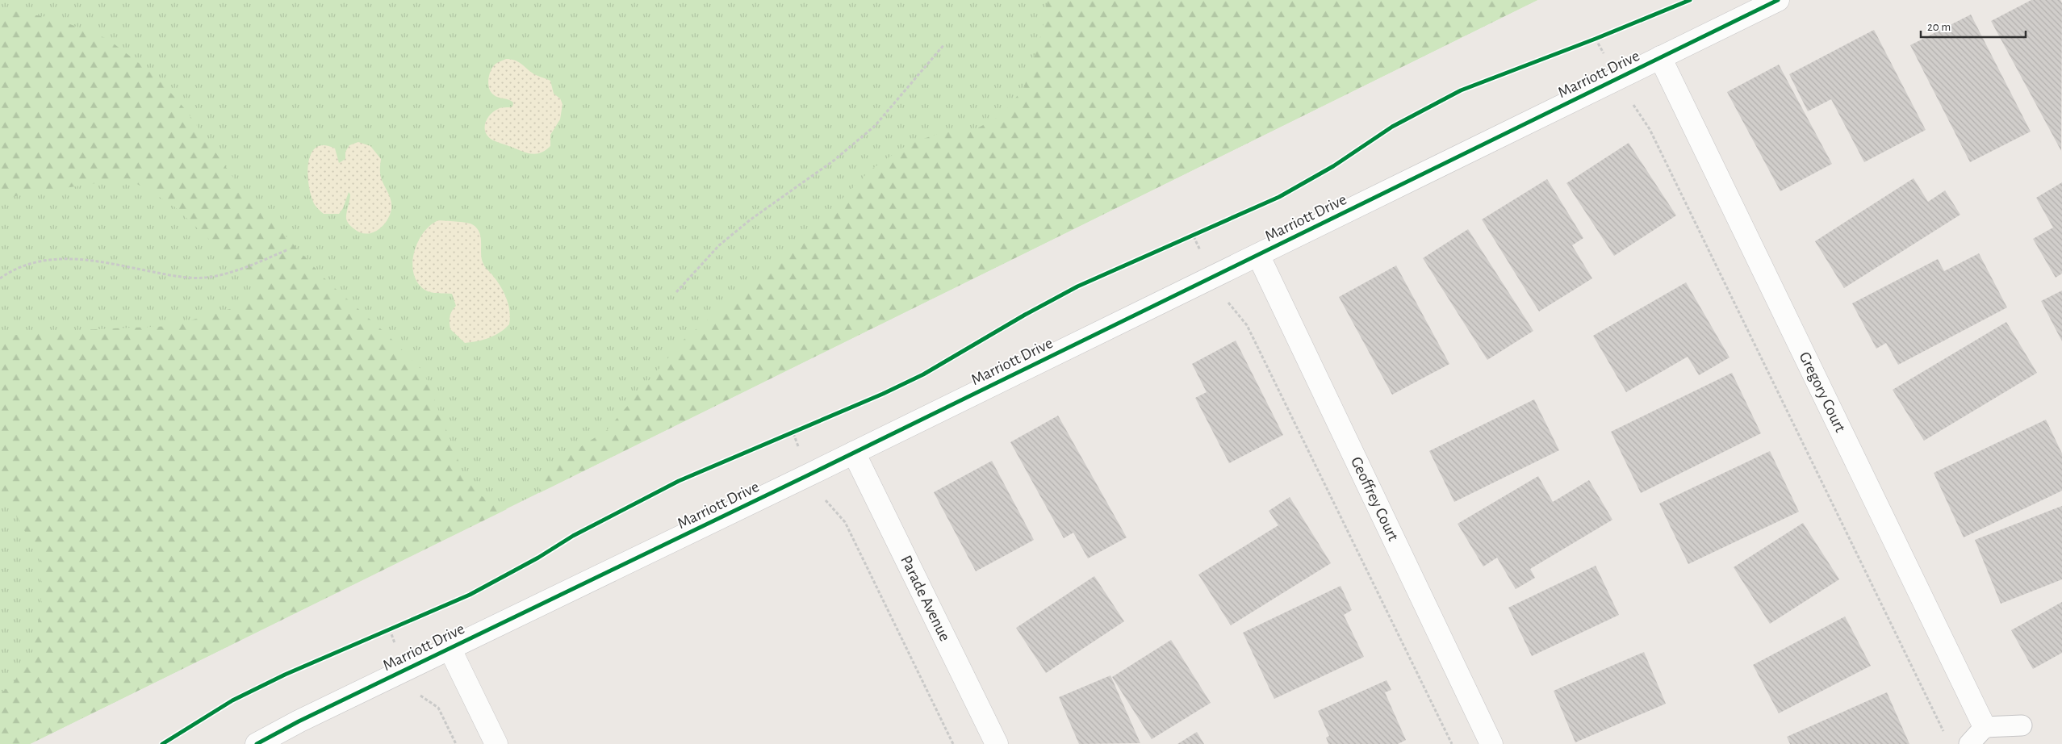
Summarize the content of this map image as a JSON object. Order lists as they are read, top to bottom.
{
  "streets": {
    "street": [
      "Marriott Drive",
      "Gregory Court",
      "Geoffrey Court",
      "Parade Avenue"
    ]
  },
  "crossings": [
    ["Marriott Drive", "Gregory Court"],
    ["Marriott Drive", "Geoffrey Court"],
    ["Marriott Drive", "Parade Avenue"]
  ],
  "scale_bar": "20 m"
}
